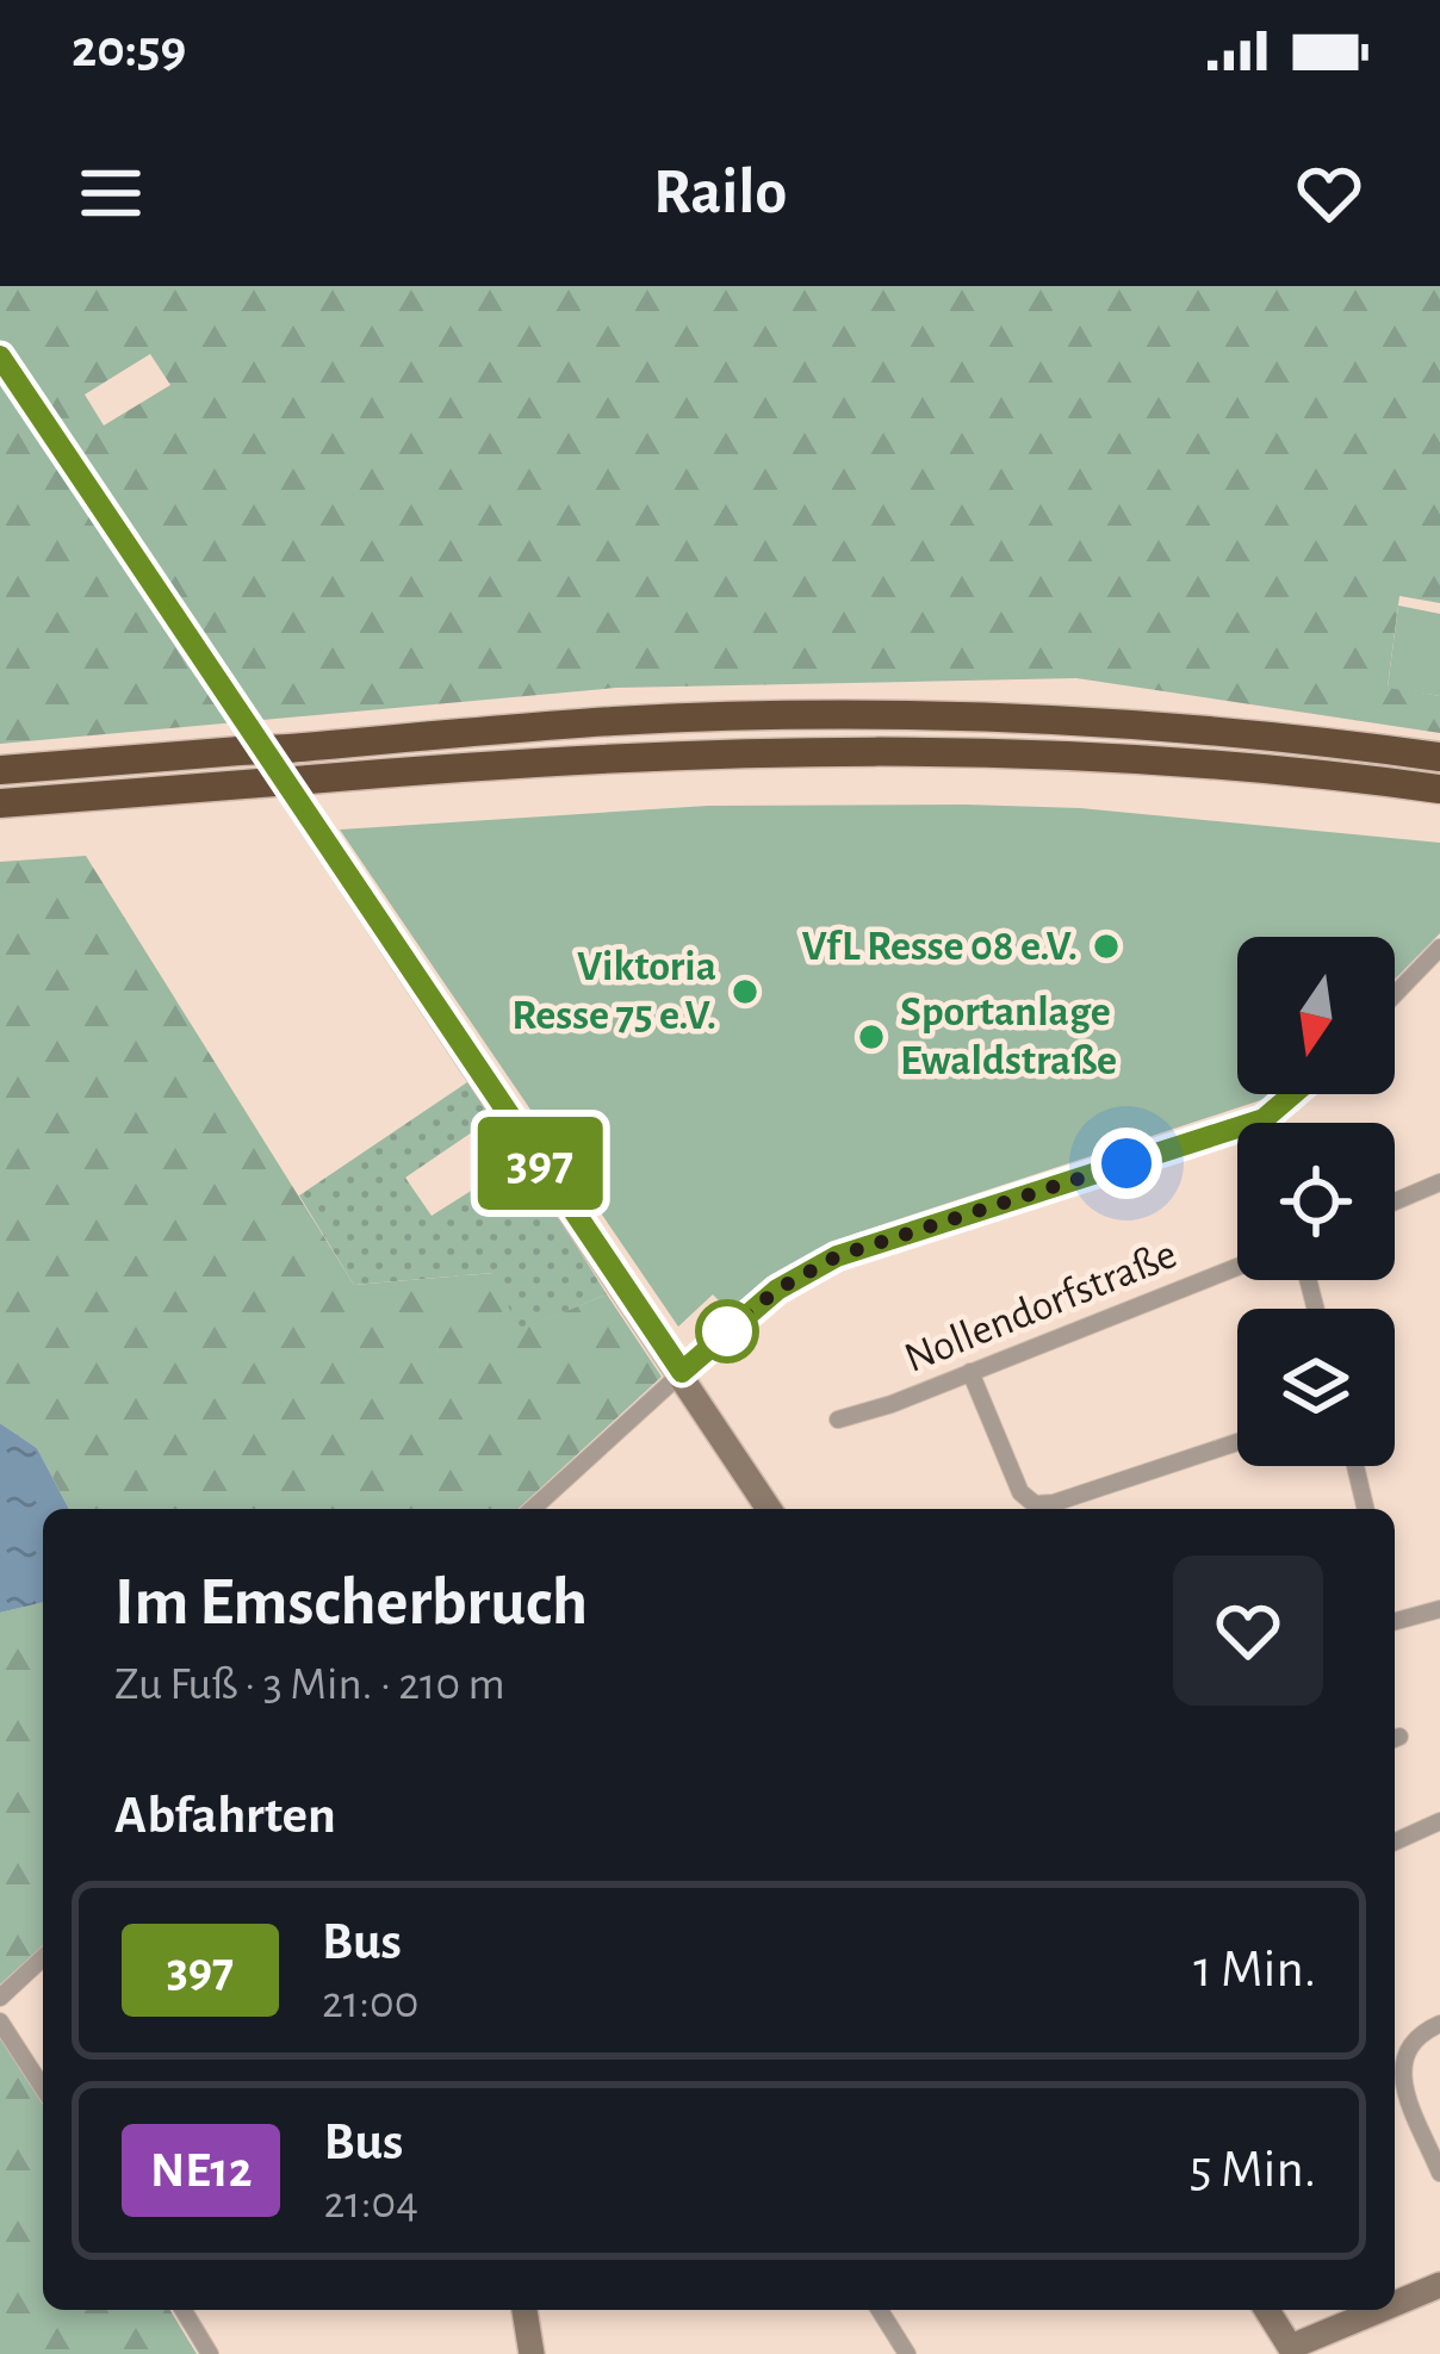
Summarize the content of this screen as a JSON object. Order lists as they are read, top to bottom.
{
  "streets": {
    "street": ["Nollendorfstraße"]
  },
  "places": ["VfL Resse 08 e.V.", "Viktoria Resse 75 e.V.", "Sportanlage Ewaldstraße"],
  "lines": ["bus line 397"],
  "north": "bottom",
  "page": {
    "status": "20:59",
    "header": "Railo",
    "on_map": "397",
    "heading": [
      ["Im Emscherbruch", "Zu Fuß · 3 Min. · 210 m"],
      "Abfahrten"
    ],
    "list": [
      {
        "mark": "397",
        "name": "Bus",
        "note": "21:00",
        "value": "1 Min."
      },
      {
        "mark": "NE12",
        "name": "Bus",
        "note": "21:04",
        "value": "5 Min."
      }
    ]
  }
}
